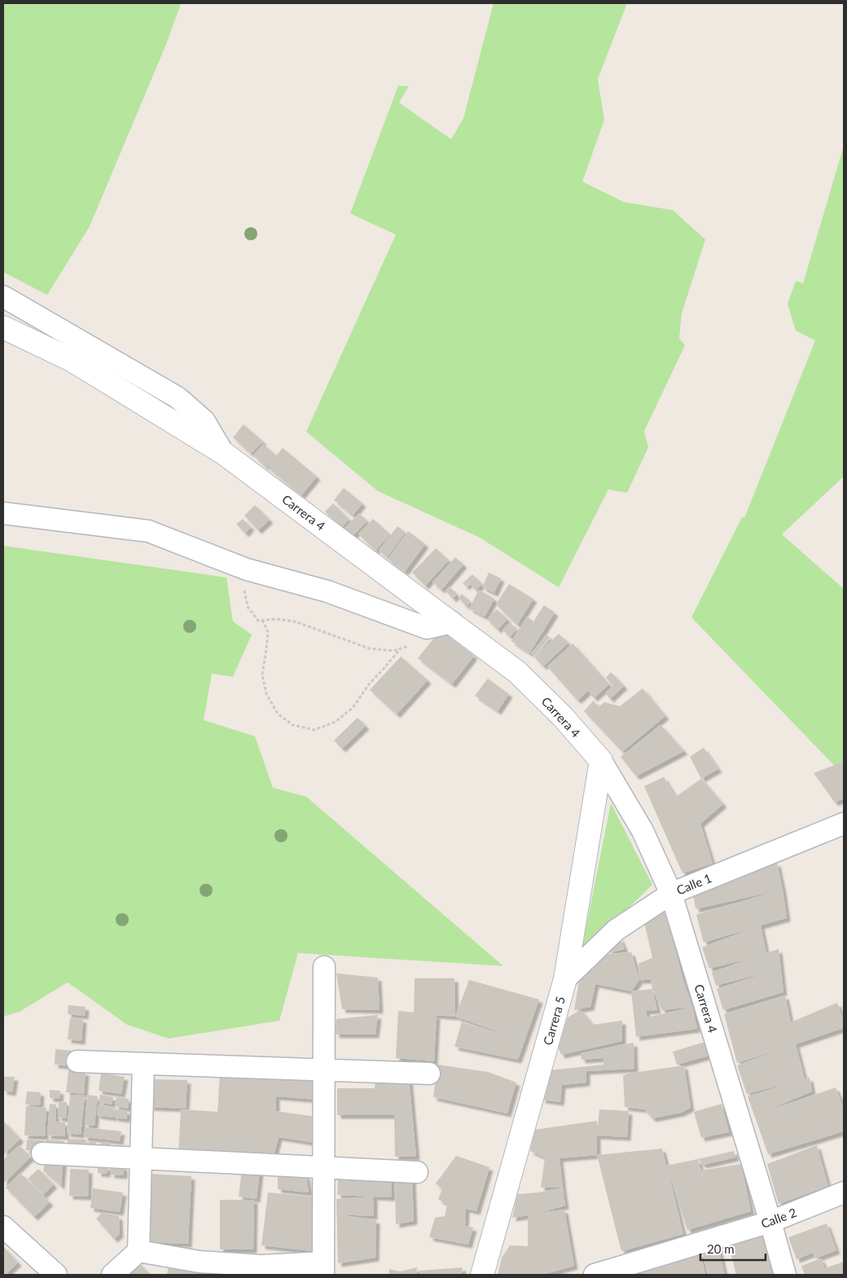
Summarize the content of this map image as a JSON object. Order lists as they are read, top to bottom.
{
  "streets": {
    "main road": ["Carrera 4", "Carrera 5"],
    "street": ["Calle 1", "Calle 2"]
  },
  "crossings": [
    ["Carrera 4", "Calle 1"],
    ["Carrera 4", "Carrera 5"],
    ["Carrera 4", "Calle 2"],
    ["Calle 1", "Carrera 5"]
  ],
  "scale_bar": "20 m"
}
